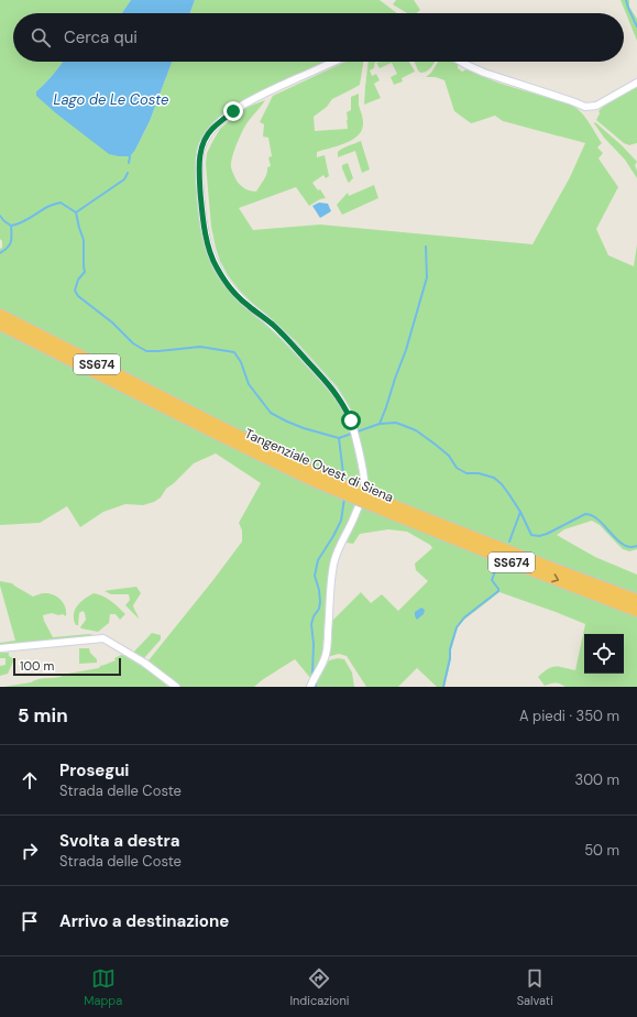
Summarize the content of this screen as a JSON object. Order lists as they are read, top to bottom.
{
  "streets": {
    "highway": ["SS674", "Tangenziale Ovest di Siena"]
  },
  "water": ["Lago de Le Coste"],
  "scale_bar": "100 m",
  "page": {
    "search": "Cerca qui",
    "scale": "100 m",
    "heading": ["5 min", "A piedi · 350 m"],
    "list": [
      ["Prosegui", "Strada delle Coste", "300 m"],
      ["Svolta a destra", "Strada delle Coste", "50 m"],
      "Arrivo a destinazione"
    ],
    "nav": ["Mappa", "Indicazioni", "Salvati"]
  }
}
